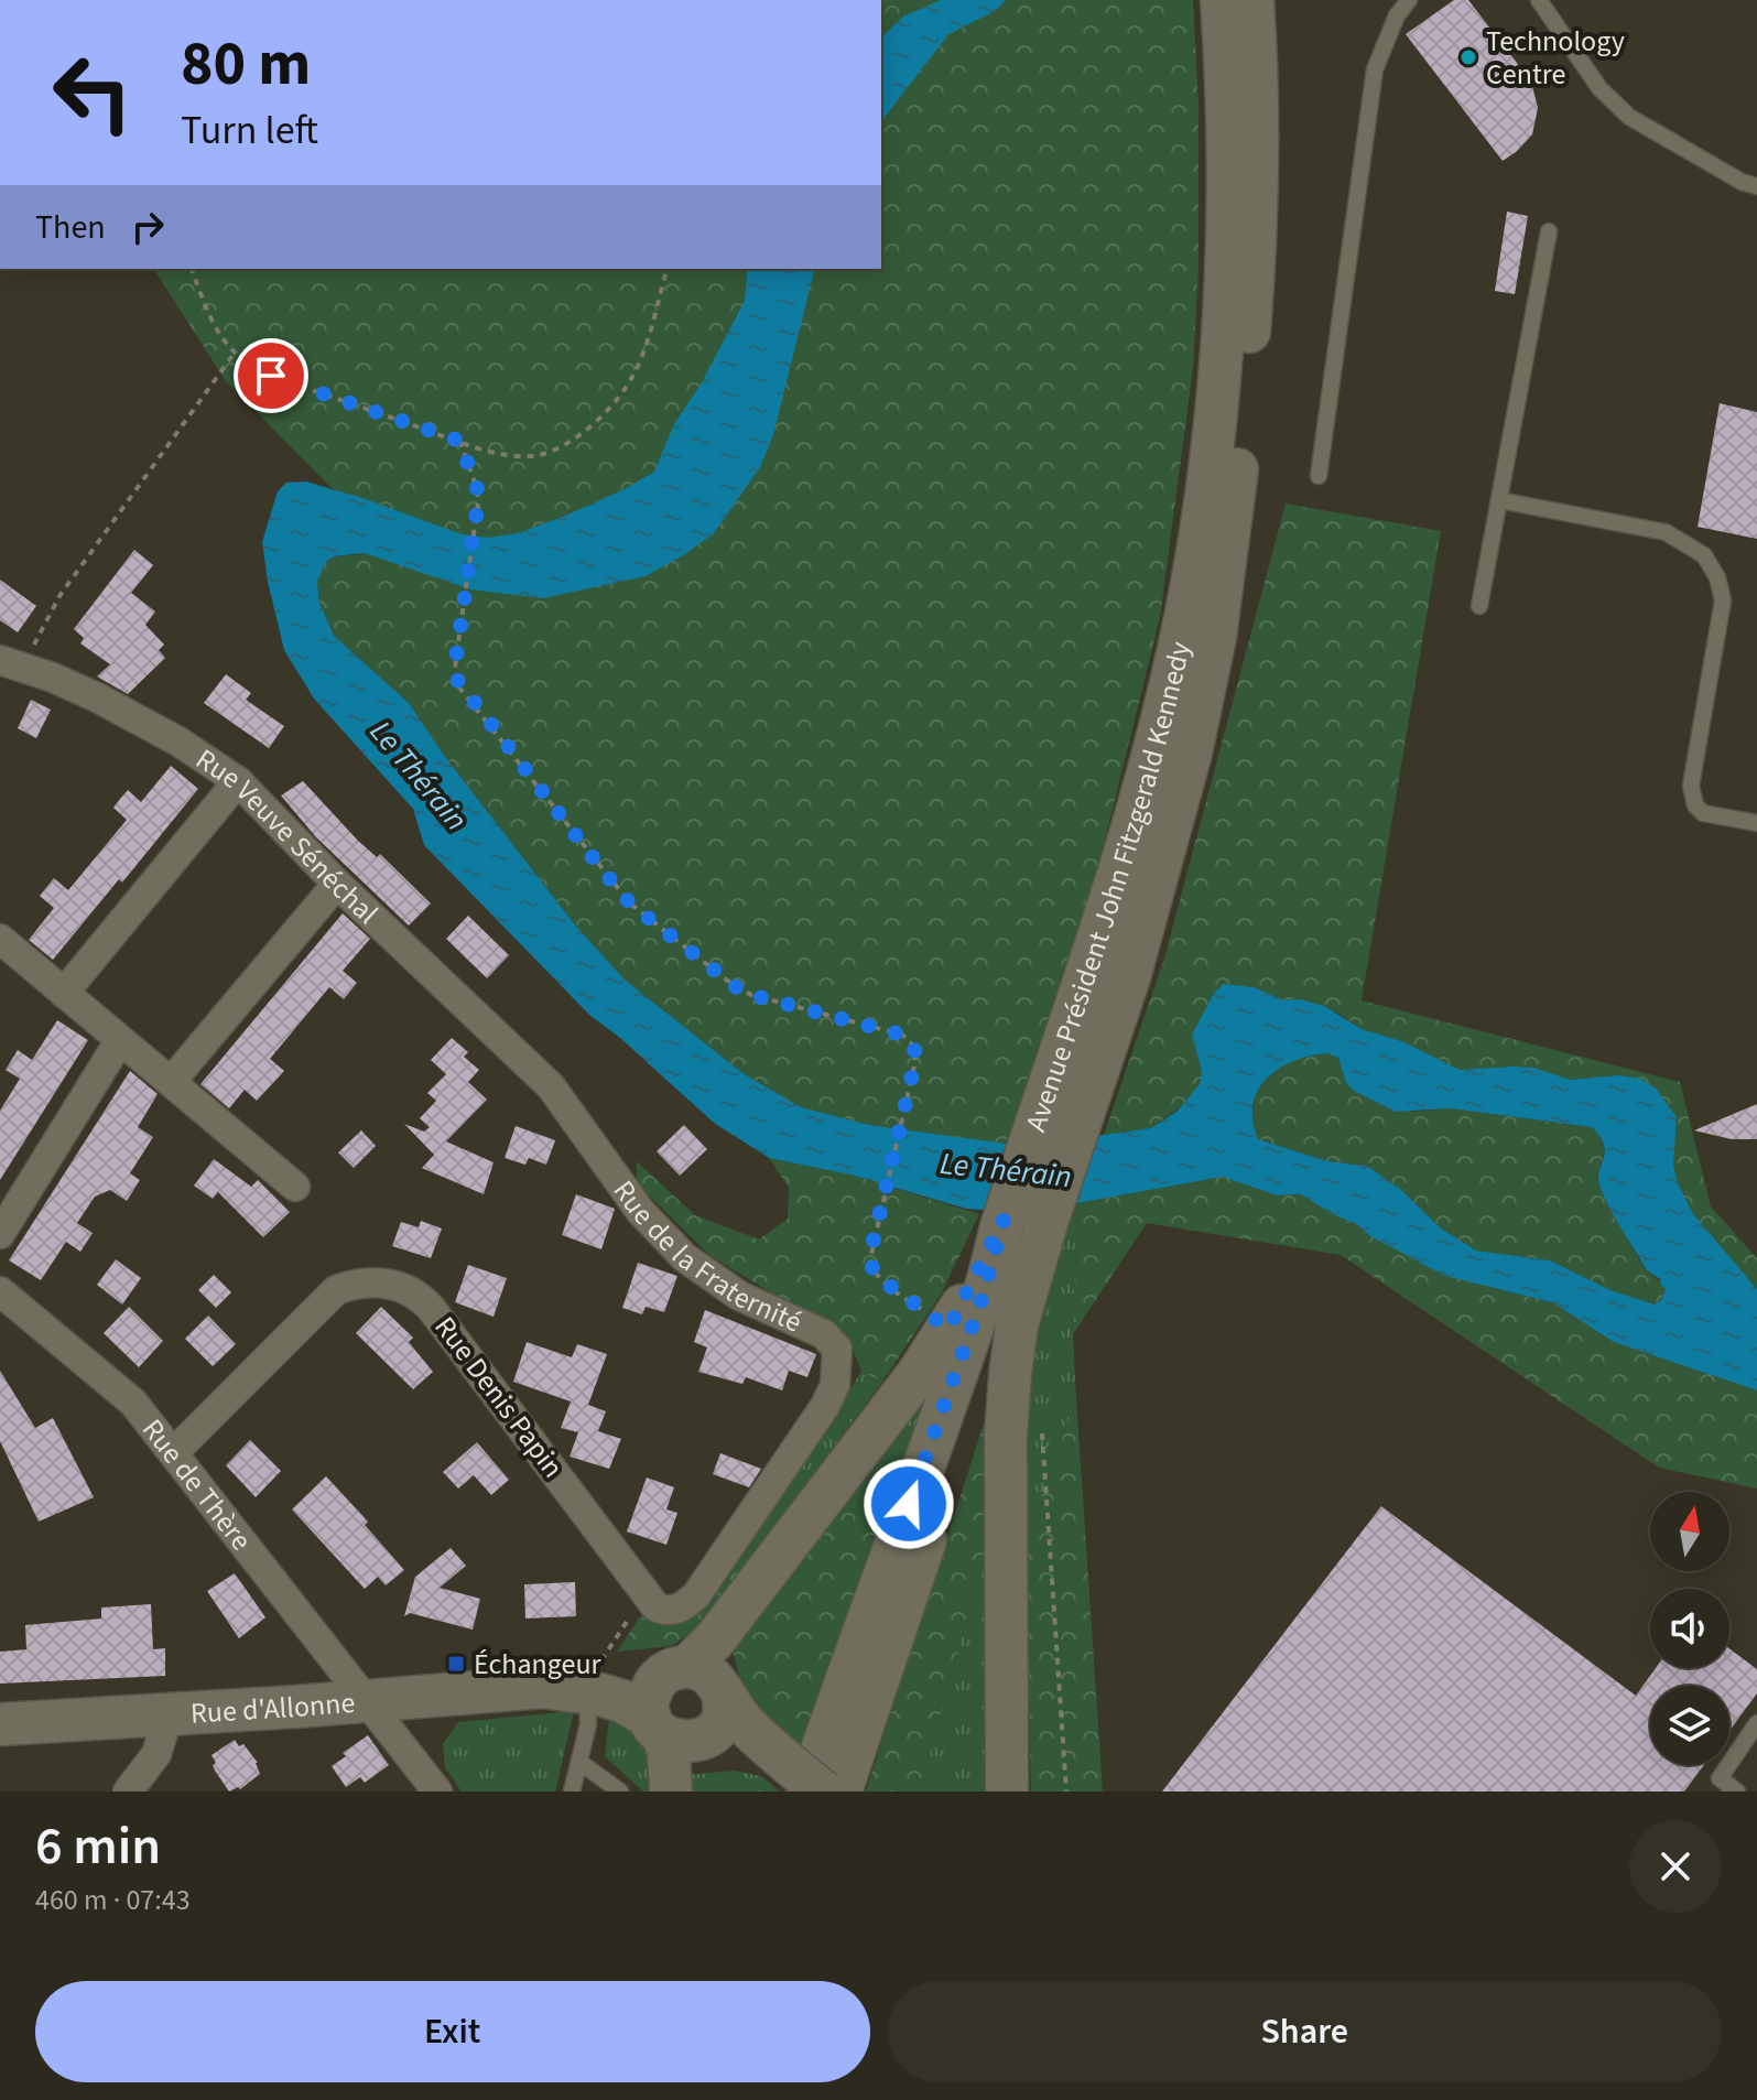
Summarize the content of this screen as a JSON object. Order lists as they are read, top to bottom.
{
  "streets": {
    "main road": ["Avenue Président John Fitzgerald Kennedy", "Rue d'Allonne"],
    "street": [
      "Rue Veuve Sénéchal",
      "Rue de la Fraternité",
      "Rue Denis Papin",
      "Rue de Thère"
    ]
  },
  "crossings": [
    ["Rue Veuve Sénéchal", "Rue de la Fraternité"],
    ["Avenue Président John Fitzgerald Kennedy", "Rue d'Allonne"],
    ["Rue de la Fraternité", "Rue Denis Papin"],
    ["Rue Denis Papin", "Rue de Thère"],
    ["Rue de Thère", "Rue d'Allonne"]
  ],
  "water": ["Le Thérain"],
  "places": {
    "other": ["Technology Centre"],
    "transit": ["Échangeur"]
  },
  "north": "top",
  "page": {
    "turn": ["80 m", "Turn left"],
    "then": "Then",
    "heading": ["6 min", "460 m · 07:43"],
    "buttons": ["Exit", "Share"]
  }
}
